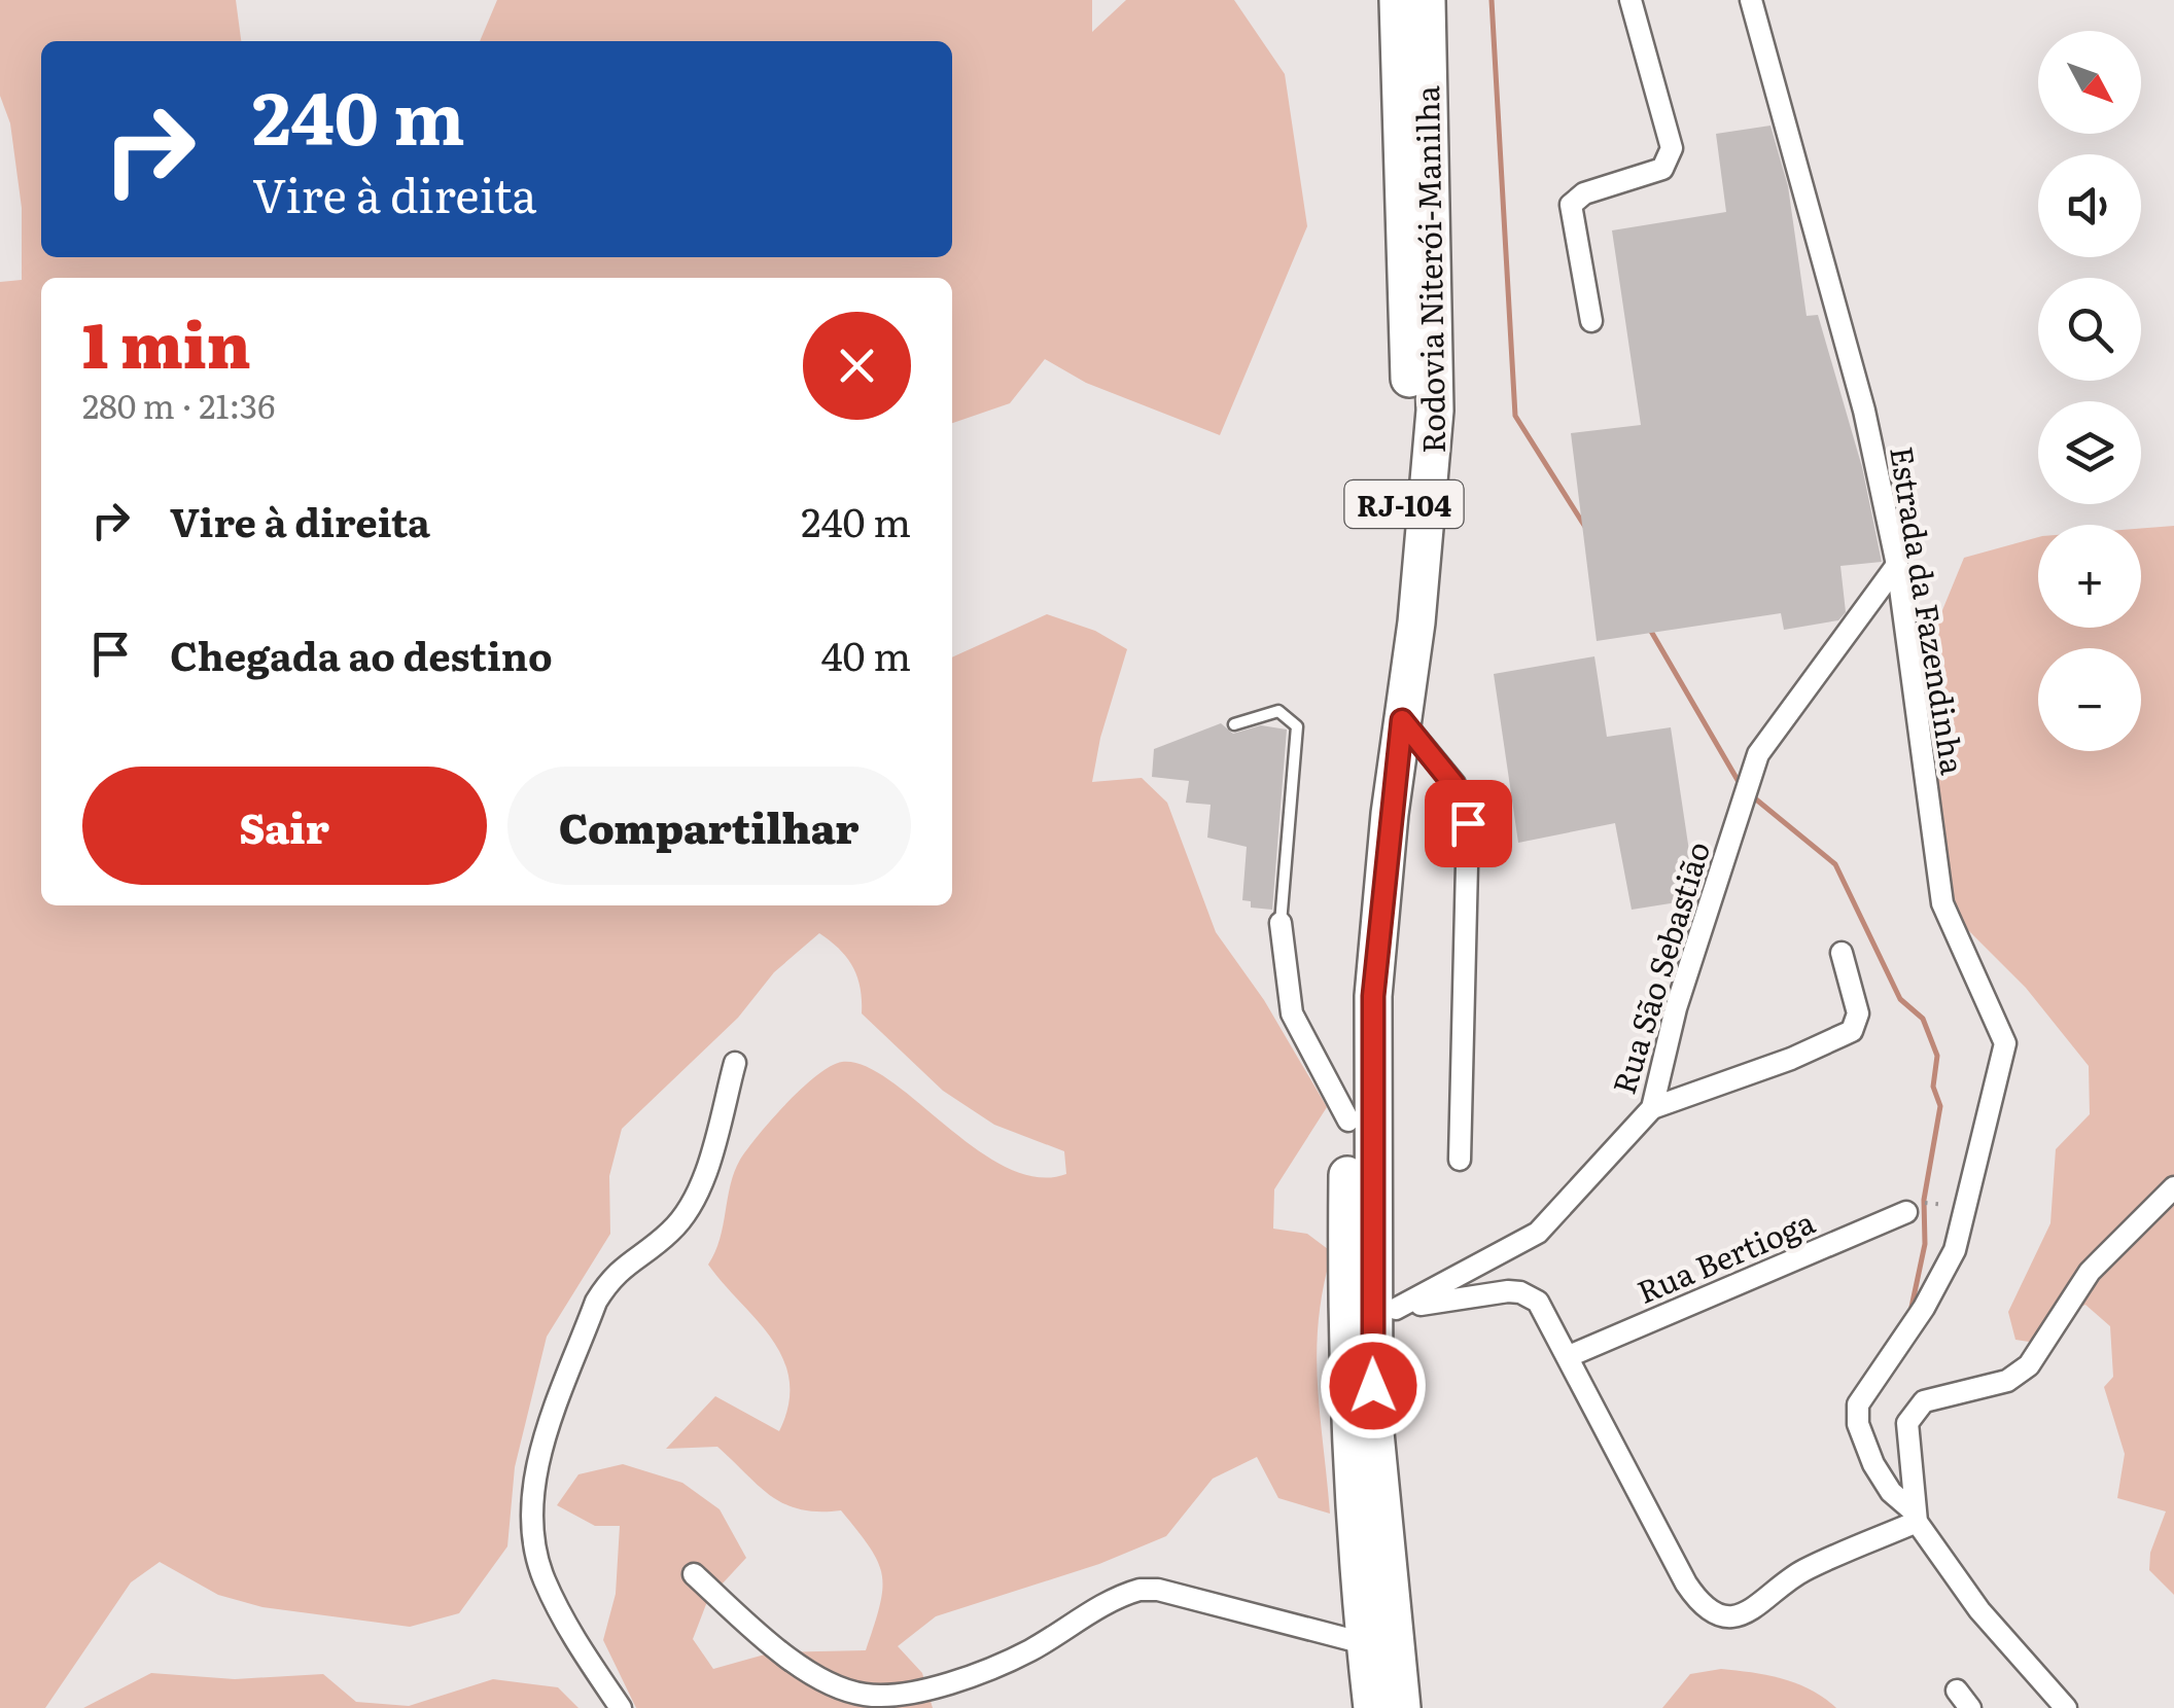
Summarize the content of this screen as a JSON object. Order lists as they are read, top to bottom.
{
  "streets": {
    "highway": ["Rodovia Niterói-Manilha", "RJ-104"],
    "street": ["Estrada da Fazendinha", "Rua São Sebastião", "Rua Bertioga"]
  },
  "crossings": [
    ["Rodovia Niterói-Manilha", "Rua São Sebastião"],
    ["Estrada da Fazendinha", "Rua São Sebastião"]
  ],
  "north": "bottom right",
  "page": {
    "map_buttons": ["+", "−"],
    "turn": ["240 m", "Vire à direita"],
    "heading": ["1 min", "280 m · 21:36"],
    "list": [
      {
        "name": "Vire à direita",
        "value": "240 m"
      },
      {
        "name": "Chegada ao destino",
        "value": "40 m"
      }
    ],
    "buttons": ["Sair", "Compartilhar"]
  }
}
